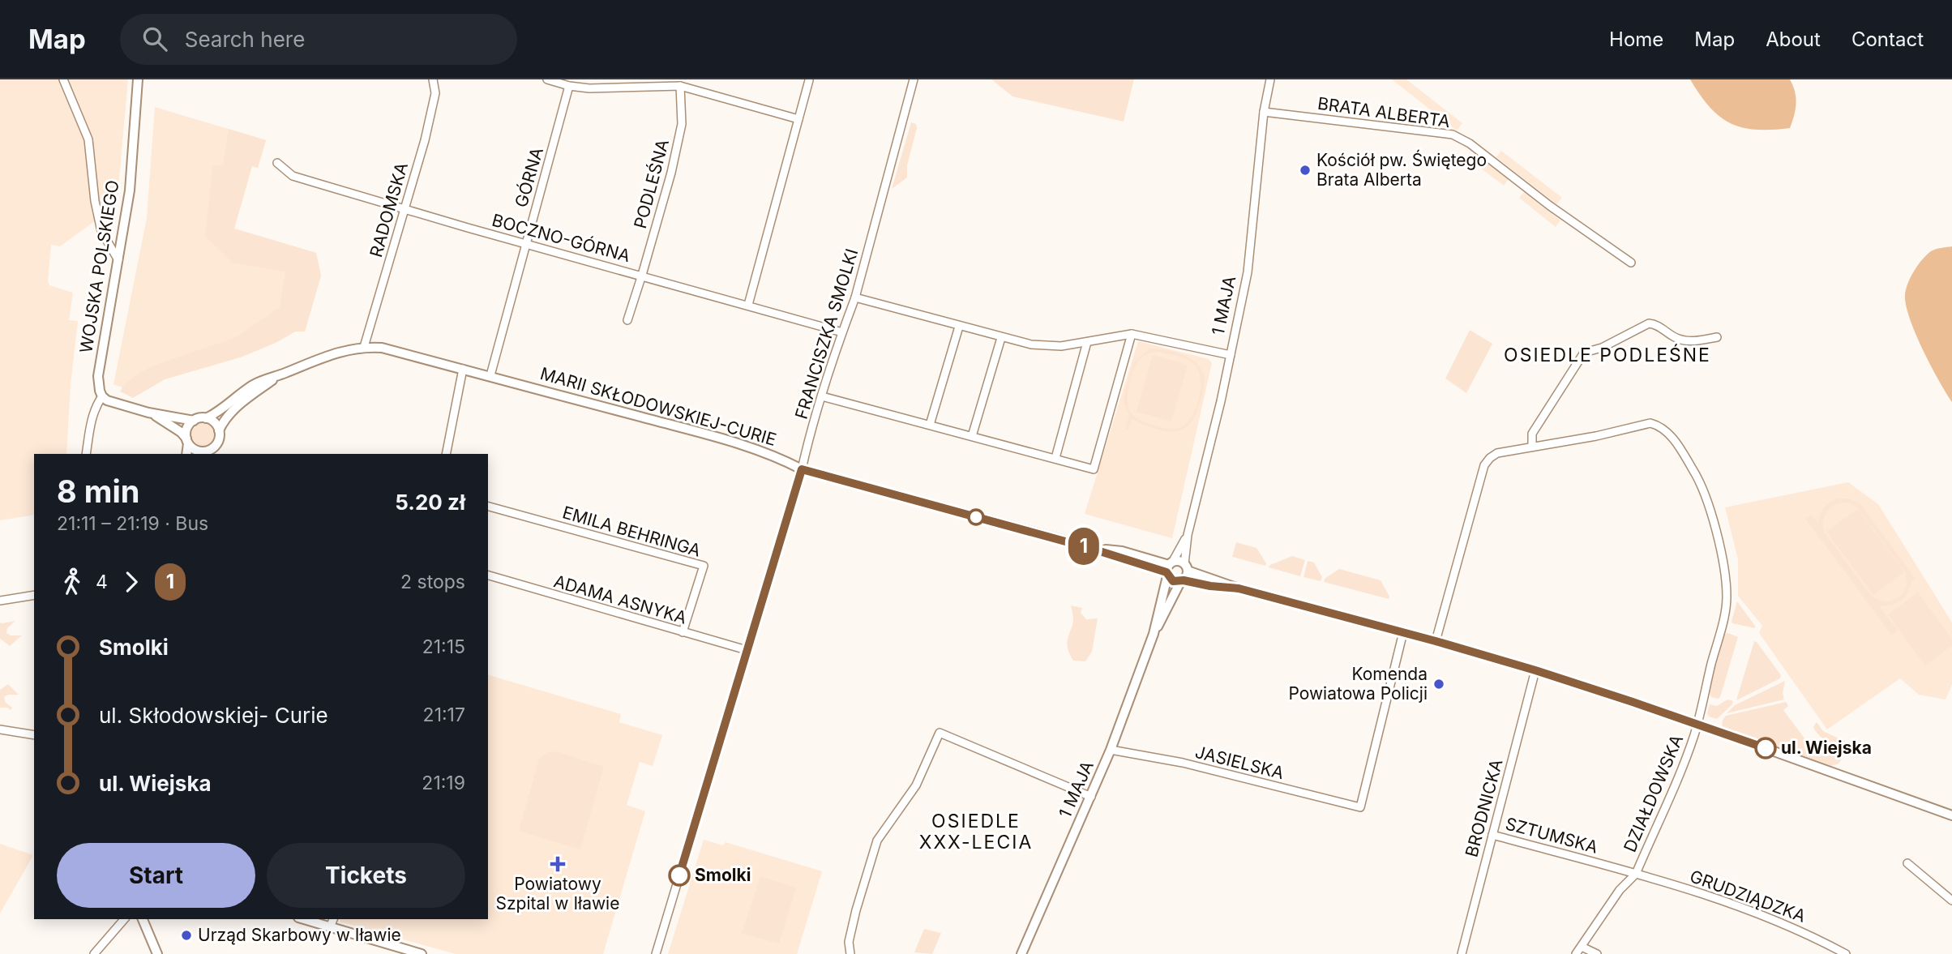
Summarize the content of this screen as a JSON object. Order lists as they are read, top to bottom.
{
  "streets": {
    "street": [
      "BRATA ALBERTA",
      "GÓRNA",
      "PODLEŚNA",
      "RADOMSKA",
      "BOCZNO-GÓRNA",
      "WOJSKA POLSKIEGO",
      "1 MAJA",
      "FRANCISZKA SMOLKI",
      "MARII SKŁODOWSKIEJ-CURIE",
      "EMILA BEHRINGA",
      "ADAMA ASNYKA",
      "JASIELSKA",
      "DZIAŁDOWSKA",
      "BRODNICKA",
      "SZTUMSKA",
      "GRUDZIĄDZKA"
    ]
  },
  "crossings": [
    ["BRATA ALBERTA", "1 MAJA"],
    ["GÓRNA", "BOCZNO-GÓRNA"],
    ["GÓRNA", "MARII SKŁODOWSKIEJ-CURIE"],
    ["PODLEŚNA", "BOCZNO-GÓRNA"],
    ["RADOMSKA", "BOCZNO-GÓRNA"],
    ["RADOMSKA", "MARII SKŁODOWSKIEJ-CURIE"],
    ["BOCZNO-GÓRNA", "FRANCISZKA SMOLKI"],
    ["1 MAJA", "MARII SKŁODOWSKIEJ-CURIE"],
    ["1 MAJA", "JASIELSKA"],
    ["FRANCISZKA SMOLKI", "MARII SKŁODOWSKIEJ-CURIE"],
    ["FRANCISZKA SMOLKI", "ADAMA ASNYKA"],
    ["EMILA BEHRINGA", "ADAMA ASNYKA"],
    ["DZIAŁDOWSKA", "SZTUMSKA"],
    ["DZIAŁDOWSKA", "GRUDZIĄDZKA"],
    ["BRODNICKA", "SZTUMSKA"],
    ["SZTUMSKA", "GRUDZIĄDZKA"]
  ],
  "districts": ["OSIEDLE PODLEŚNE", "OSIEDLE XXX-LECIA"],
  "places": {
    "other": [
      "Kościół pw. Świętego Brata Alberta",
      "Komenda Powiatowa Policji",
      "ul. Wiejska",
      "Smolki",
      "Urząd Skarbowy w Iławie"
    ],
    "health": ["Powiatowy Szpital w Iławie"]
  },
  "lines": ["bus line 1"],
  "page": {
    "header": "Map",
    "search": "Search here",
    "nav": [
      "Home",
      "Map",
      "About",
      "Contact"
    ],
    "on_map": "1",
    "heading": ["8 min", "21:11 – 21:19 · Bus", "5.20 zł"],
    "legs": ["4", "1", "2 stops"],
    "list": [
      {
        "name": "Smolki",
        "value": "21:15"
      },
      {
        "name": "ul. Skłodowskiej- Curie",
        "value": "21:17"
      },
      {
        "name": "ul. Wiejska",
        "value": "21:19"
      }
    ],
    "buttons": ["Start", "Tickets"]
  }
}
